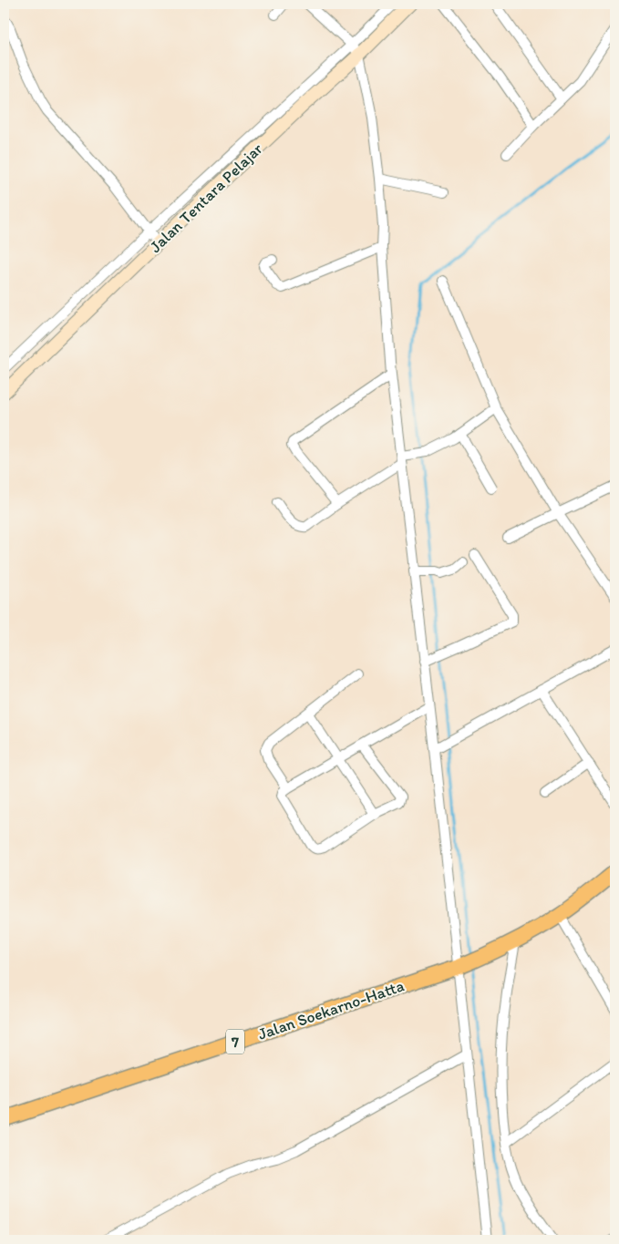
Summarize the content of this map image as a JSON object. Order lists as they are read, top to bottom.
{
  "streets": {
    "highway": ["Jalan Soekarno-Hatta", "7"],
    "main road": ["Jalan Tentara Pelajar"]
  }
}
